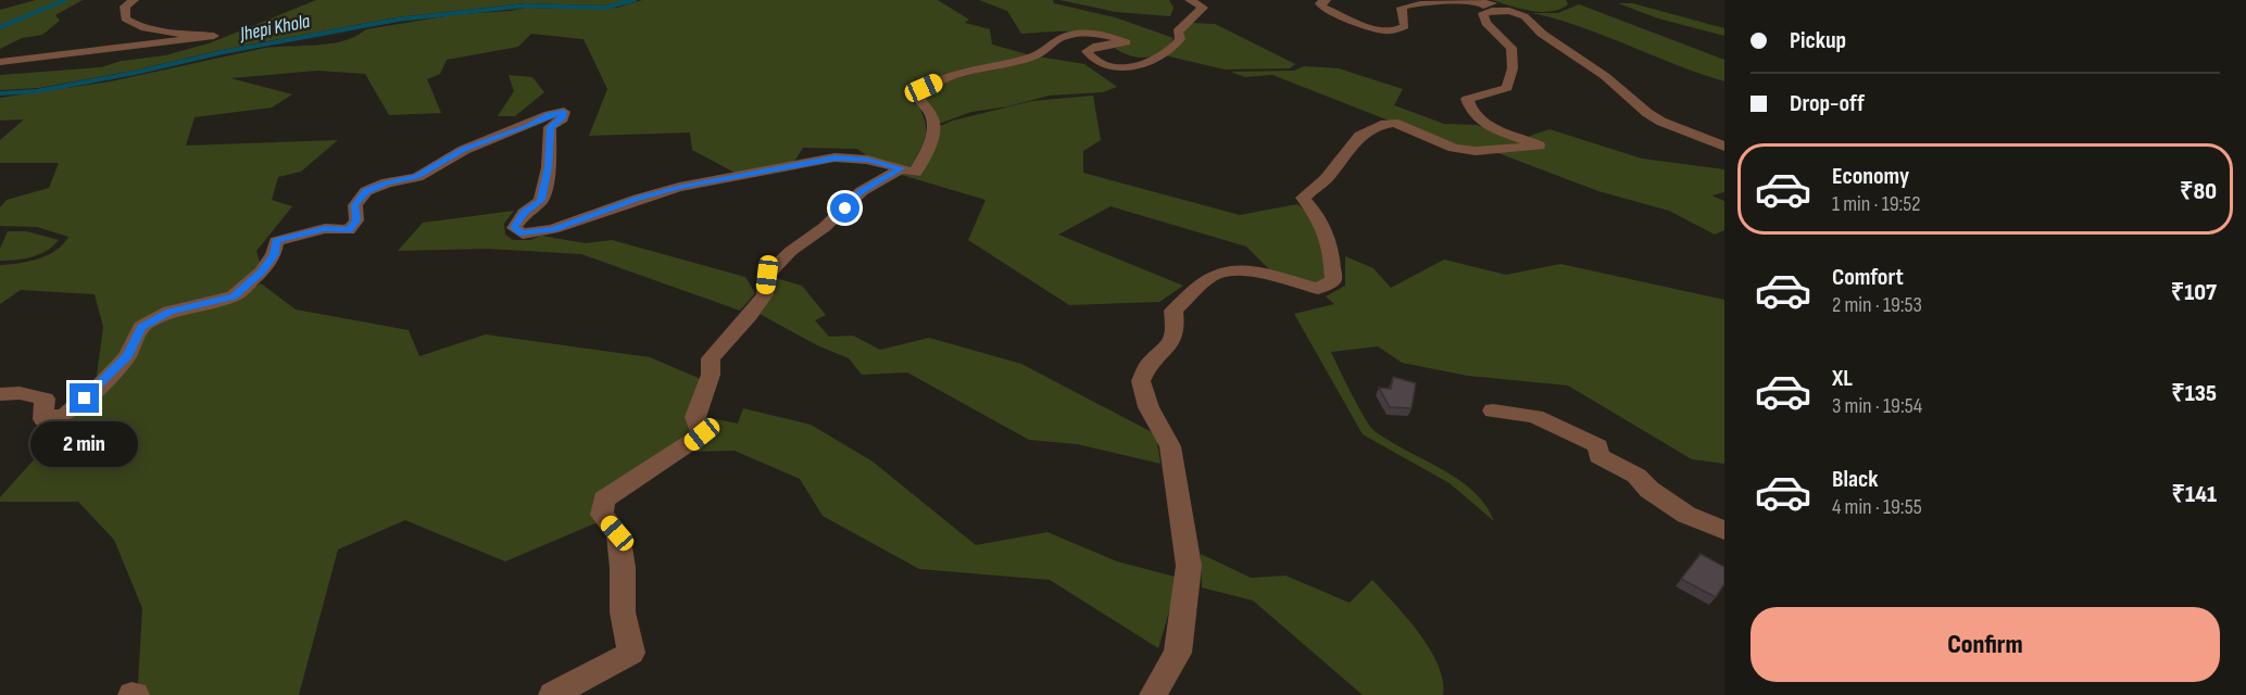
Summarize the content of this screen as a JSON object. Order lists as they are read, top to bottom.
{
  "water": ["Jhepi Khola"],
  "page": {
    "banner": ["Pickup", "Drop-off"],
    "list": [
      {
        "name": "Economy",
        "note": "1 min · 19:52",
        "value": "₹80"
      },
      {
        "name": "Comfort",
        "note": "2 min · 19:53",
        "value": "₹107"
      },
      {
        "name": "XL",
        "note": "3 min · 19:54",
        "value": "₹135"
      },
      {
        "name": "Black",
        "note": "4 min · 19:55",
        "value": "₹141"
      }
    ],
    "bubble": "2 min",
    "buttons": "Confirm"
  }
}
